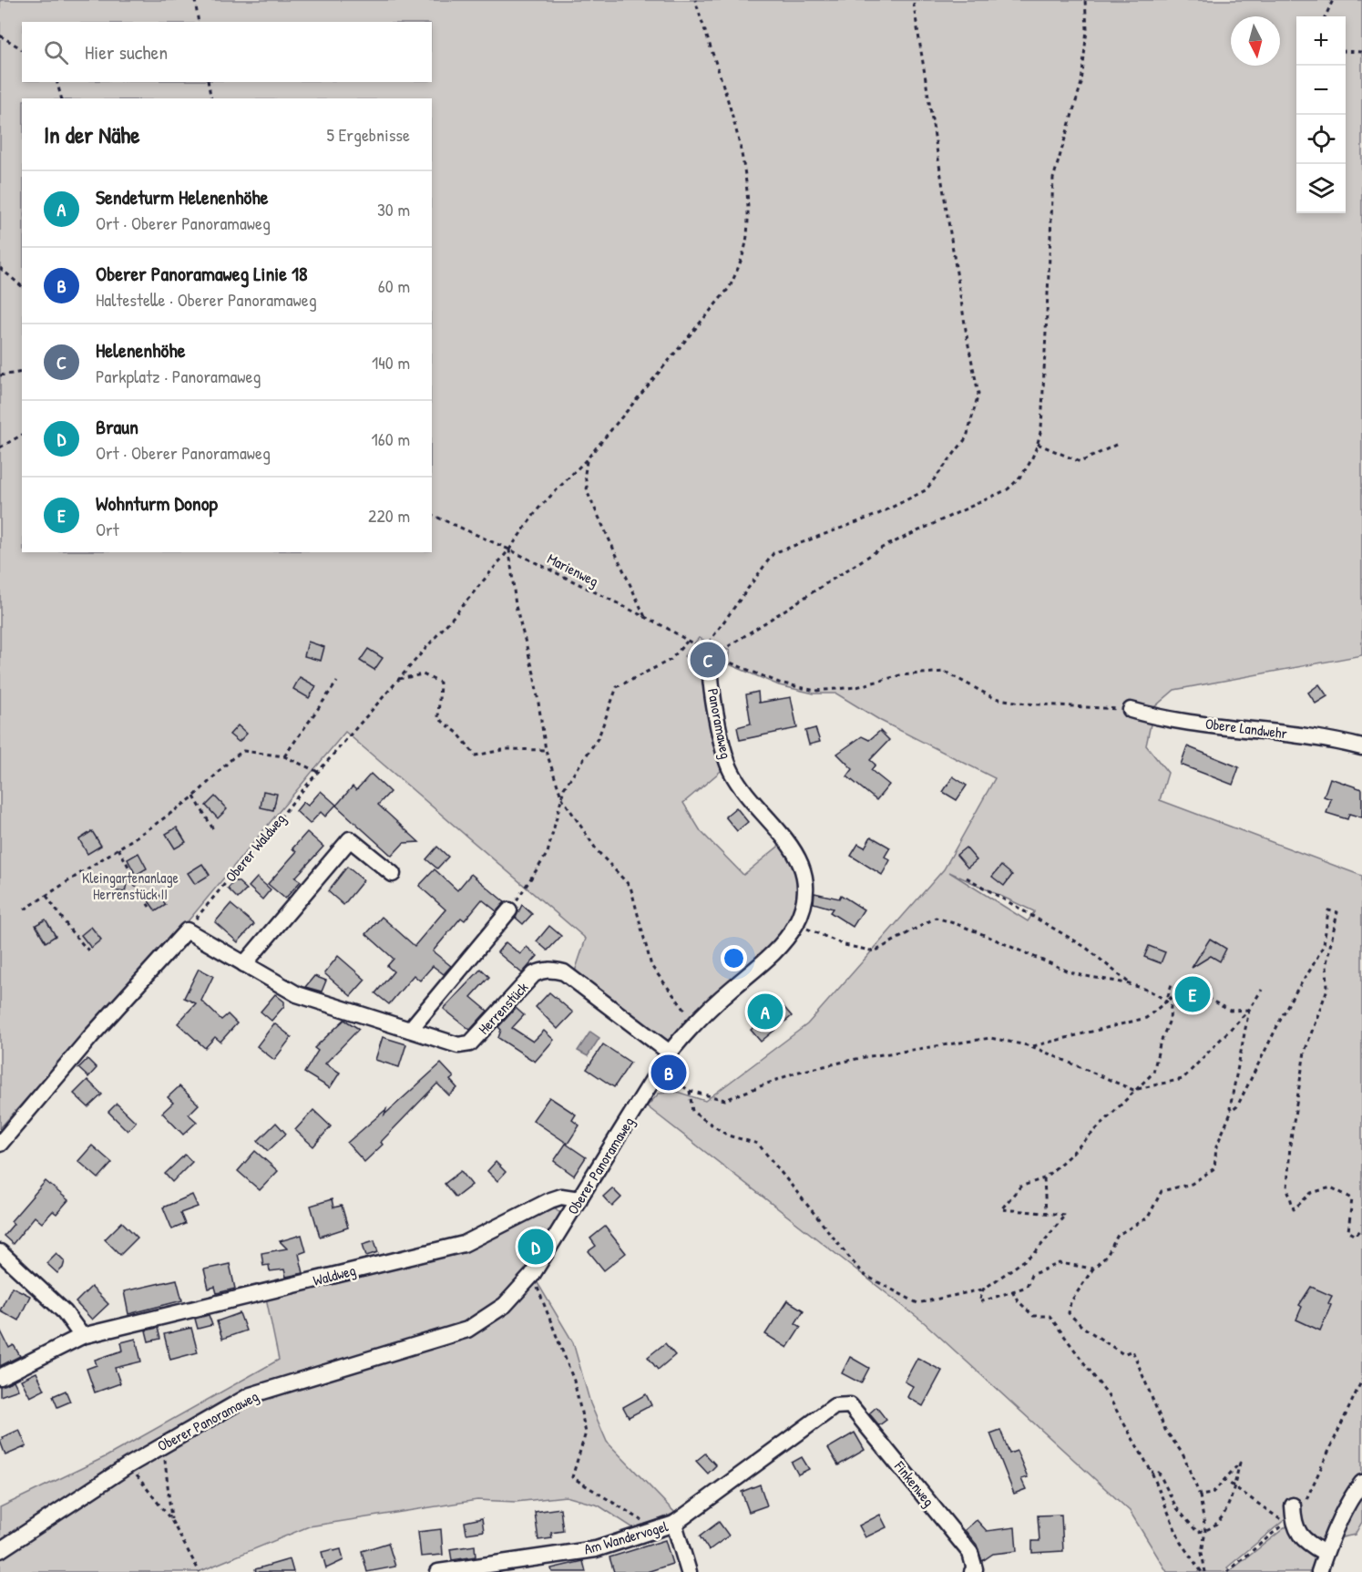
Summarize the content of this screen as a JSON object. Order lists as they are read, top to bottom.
{
  "streets": {
    "street": [
      "Panoramaweg",
      "Obere Landwehr",
      "Herrenstück",
      "Oberer Panoramaweg",
      "Waldweg",
      "Finkenweg",
      "Am Wandervogel"
    ],
    "path": ["Marienweg", "Oberer Waldweg"]
  },
  "crossings": [
    ["Marienweg", "Panoramaweg"],
    ["Marienweg", "Obere Landwehr"],
    ["Marienweg", "Oberer Waldweg"],
    ["Panoramaweg", "Oberer Panoramaweg"],
    ["Oberer Waldweg", "Herrenstück"],
    ["Herrenstück", "Oberer Panoramaweg"],
    ["Oberer Panoramaweg", "Waldweg"],
    ["Finkenweg", "Am Wandervogel"]
  ],
  "parks": ["Kleingartenanlage Herrenstück II"],
  "north": "bottom",
  "page": {
    "map_buttons": ["+", "−"],
    "search": "Hier suchen",
    "heading": ["In der Nähe", "5 Ergebnisse"],
    "list": [
      {
        "mark": "A",
        "name": "Sendeturm Helenenhöhe",
        "note": "Ort · Oberer Panoramaweg",
        "value": "30 m"
      },
      {
        "mark": "B",
        "name": "Oberer Panoramaweg Linie 18",
        "note": "Haltestelle · Oberer Panoramaweg",
        "value": "60 m"
      },
      {
        "mark": "C",
        "name": "Helenenhöhe",
        "note": "Parkplatz · Panoramaweg",
        "value": "140 m"
      },
      {
        "mark": "D",
        "name": "Braun",
        "note": "Ort · Oberer Panoramaweg",
        "value": "160 m"
      },
      {
        "mark": "E",
        "name": "Wohnturm Donop",
        "note": "Ort",
        "value": "220 m"
      }
    ],
    "pins": [
      "C",
      "E",
      "A",
      "B",
      "D"
    ]
  }
}
